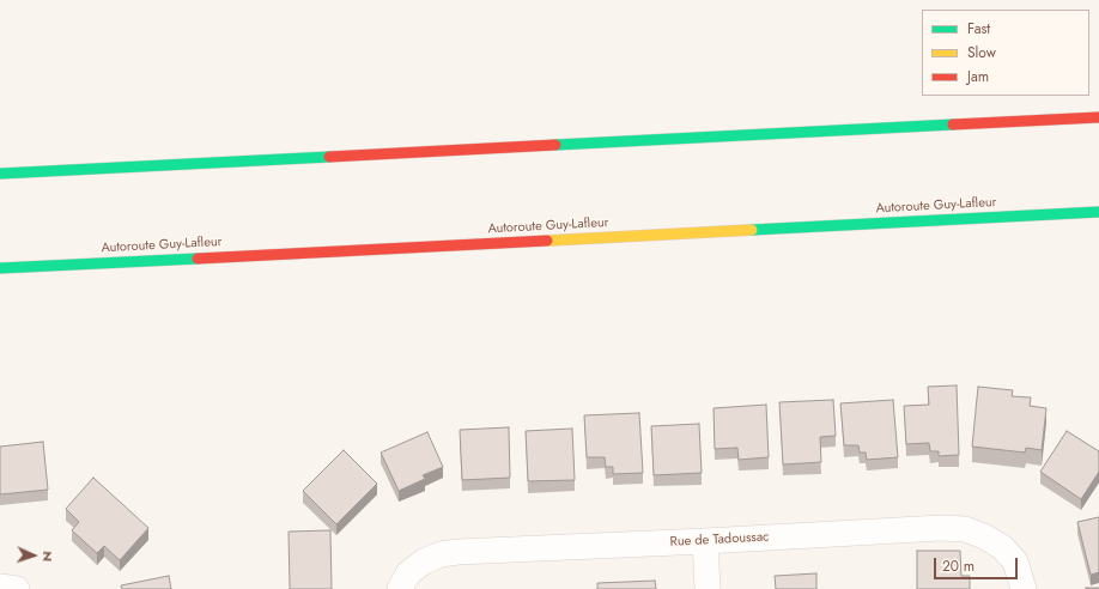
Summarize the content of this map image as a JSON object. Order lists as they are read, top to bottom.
{
  "streets": {
    "highway": ["Autoroute Guy-Lafleur"],
    "street": ["Rue de Tadoussac"]
  },
  "legend": ["Fast", "Slow", "Jam"],
  "scale_bar": "20 m",
  "north": "right"
}
